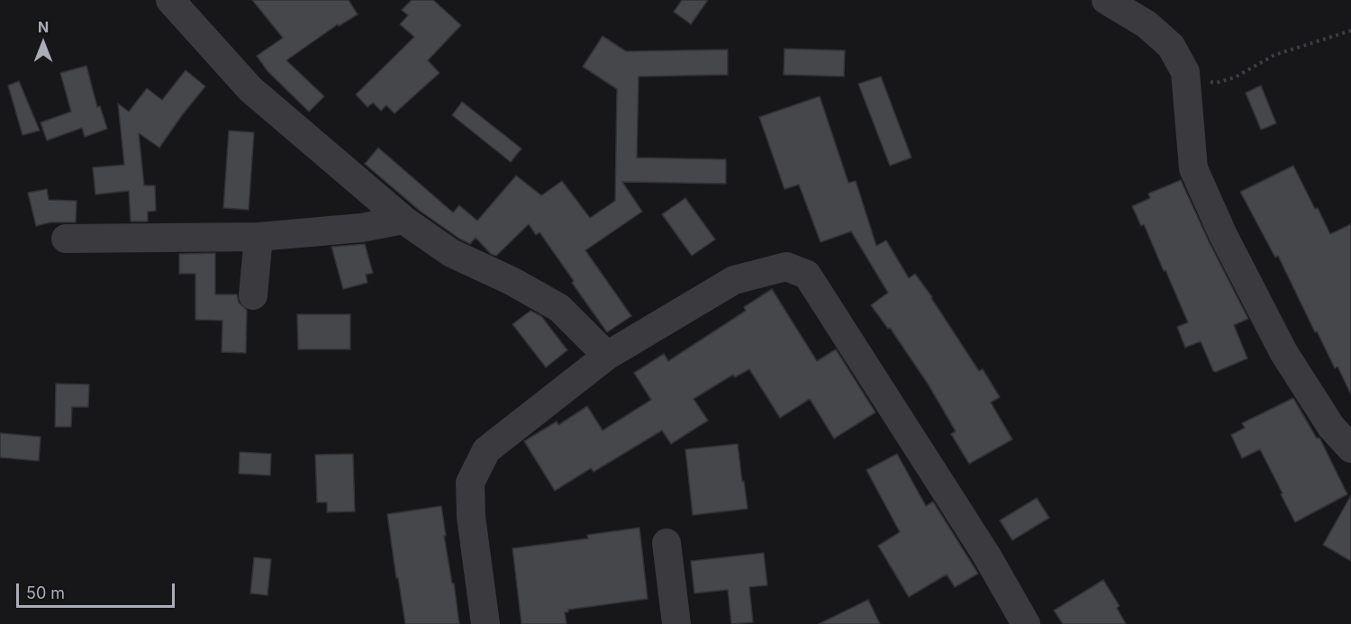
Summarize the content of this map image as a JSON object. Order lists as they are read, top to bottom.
{
  "scale_bar": "50 m",
  "north": "top"
}
